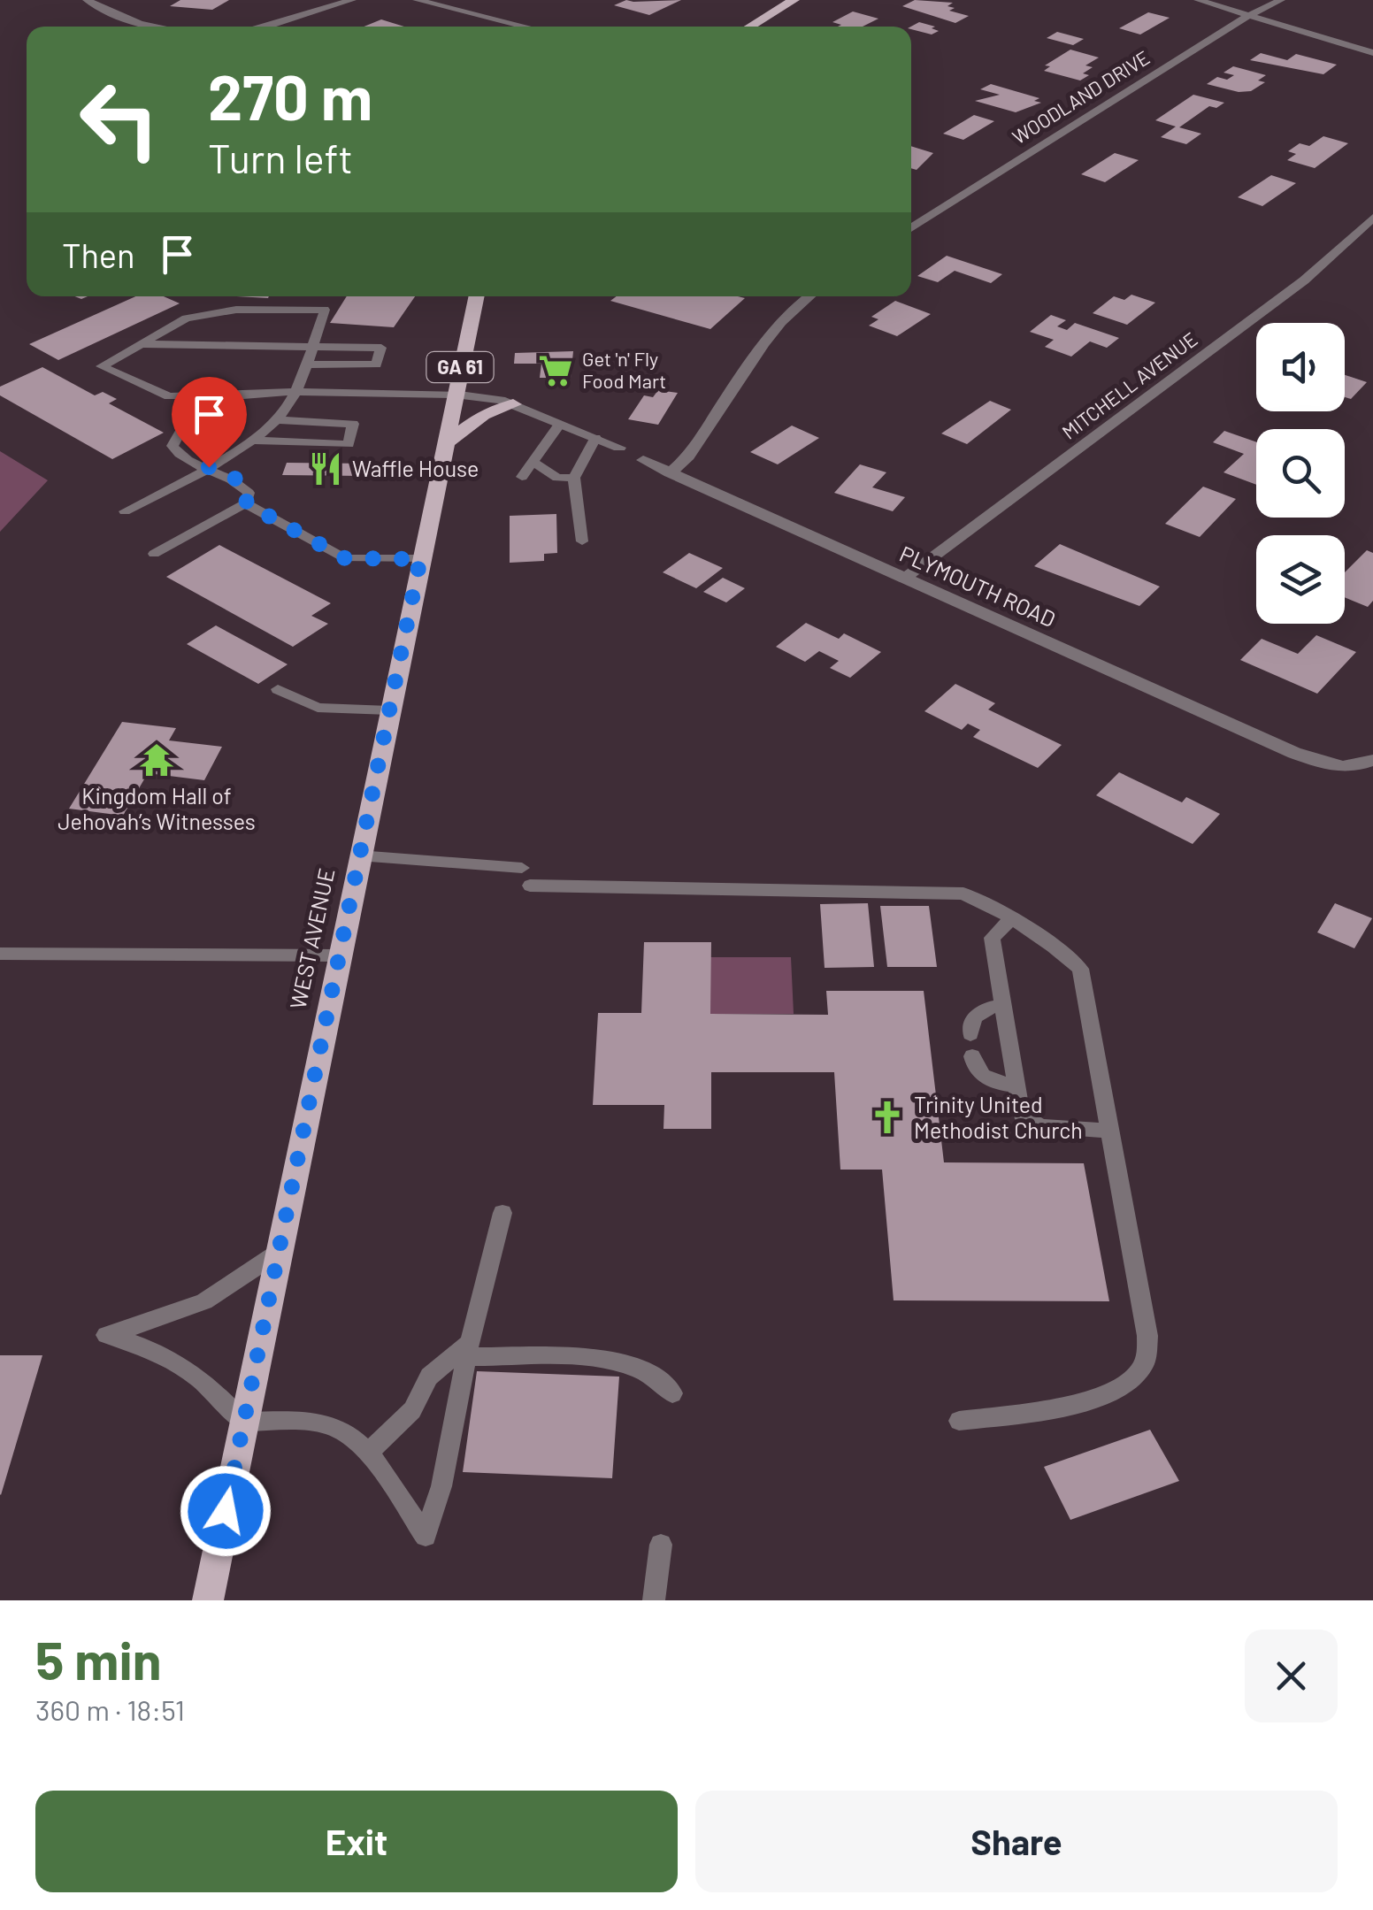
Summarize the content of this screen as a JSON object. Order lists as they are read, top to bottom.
{
  "streets": {
    "main road": ["GA 61", "WEST AVENUE"],
    "street": ["WOODLAND DRIVE", "MITCHELL AVENUE", "PLYMOUTH ROAD"]
  },
  "crossings": [
    ["MITCHELL AVENUE", "PLYMOUTH ROAD"]
  ],
  "places": {
    "supermarket": ["Get 'n' Fly Food Mart"],
    "restaurant": ["Waffle House"],
    "temple": ["Kingdom Hall of Jehovah’s Witnesses"],
    "church": ["Trinity United Methodist Church"]
  },
  "page": {
    "turn": ["270 m", "Turn left"],
    "then": "Then",
    "heading": ["5 min", "360 m · 18:51"],
    "buttons": ["Exit", "Share"]
  }
}
